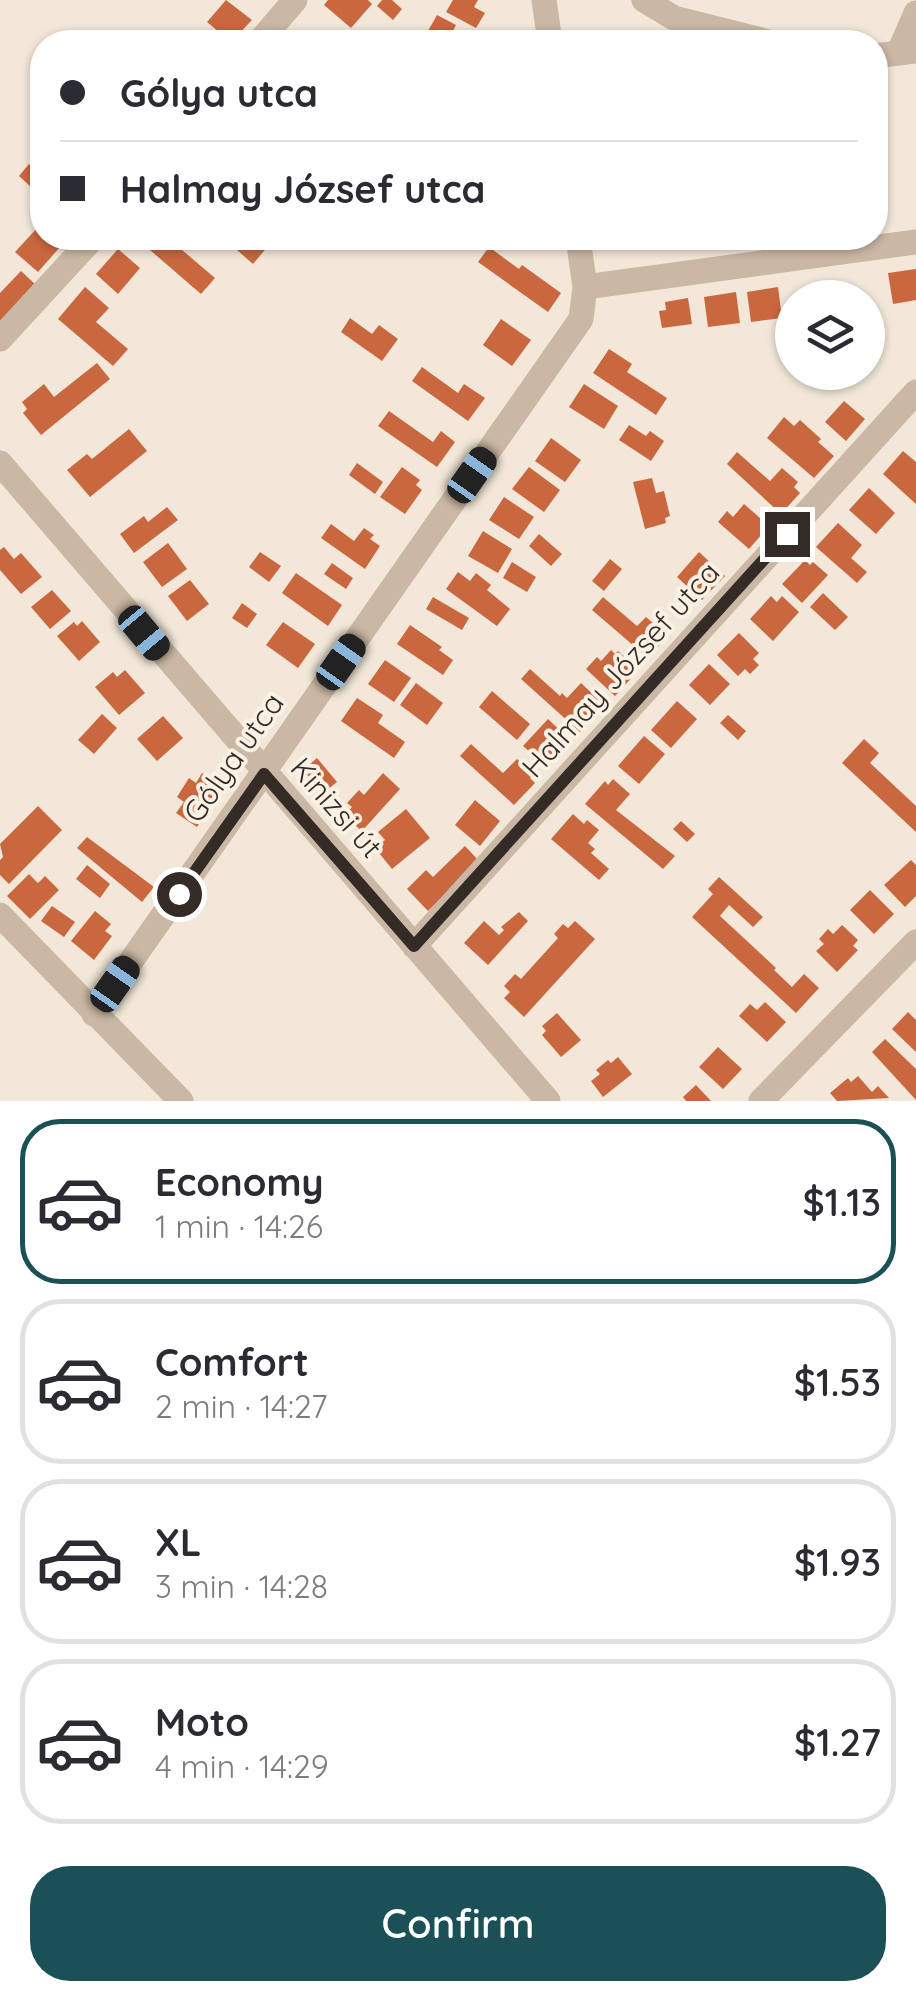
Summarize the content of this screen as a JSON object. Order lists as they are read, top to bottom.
{
  "streets": {
    "street": ["Halmay József utca", "Gólya utca", "Kinizsi út"]
  },
  "crossings": [
    ["Halmay József utca", "Kinizsi út"],
    ["Gólya utca", "Kinizsi út"]
  ],
  "page": {
    "banner": ["Gólya utca", "Halmay József utca"],
    "list": [
      {
        "name": "Economy",
        "note": "1 min · 14:26",
        "value": "$1.13"
      },
      {
        "name": "Comfort",
        "note": "2 min · 14:27",
        "value": "$1.53"
      },
      {
        "name": "XL",
        "note": "3 min · 14:28",
        "value": "$1.93"
      },
      {
        "name": "Moto",
        "note": "4 min · 14:29",
        "value": "$1.27"
      }
    ],
    "buttons": "Confirm"
  }
}
